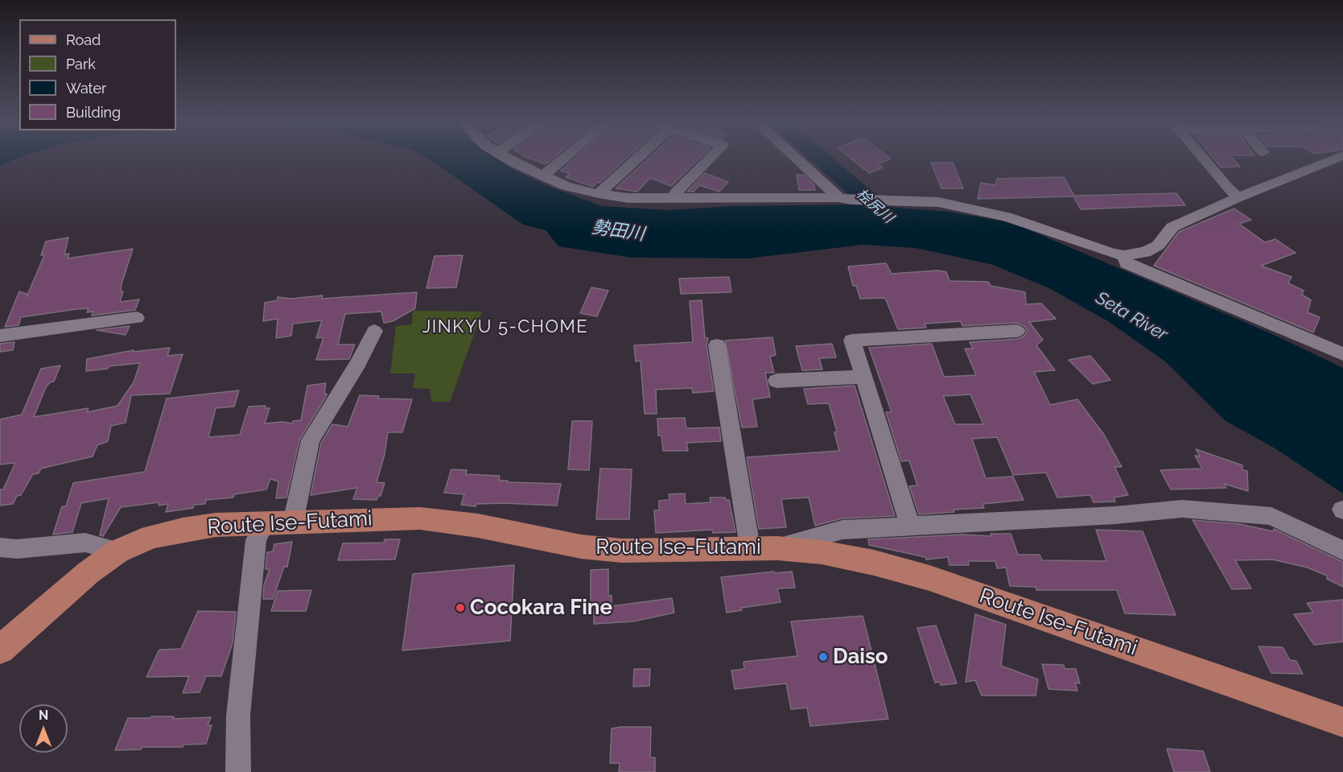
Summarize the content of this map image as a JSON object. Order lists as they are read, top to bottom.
{
  "streets": {
    "main road": ["Route Ise-Futami"]
  },
  "districts": ["JINKYU 5-CHOME"],
  "water": ["桧尻川", "勢田川", "Seta River"],
  "places": ["Cocokara Fine", "Daiso"],
  "legend": [
    "Road",
    "Park",
    "Water",
    "Building"
  ],
  "north": "top"
}
